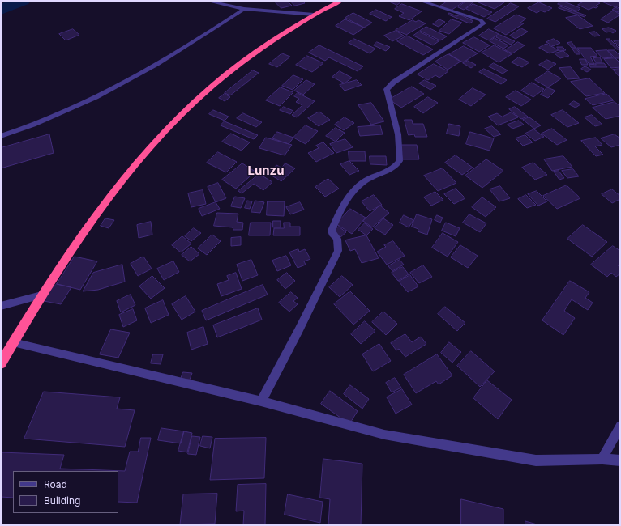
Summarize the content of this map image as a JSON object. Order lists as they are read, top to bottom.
{
  "districts": ["Lunzu"],
  "legend": ["Road", "Building"]
}
